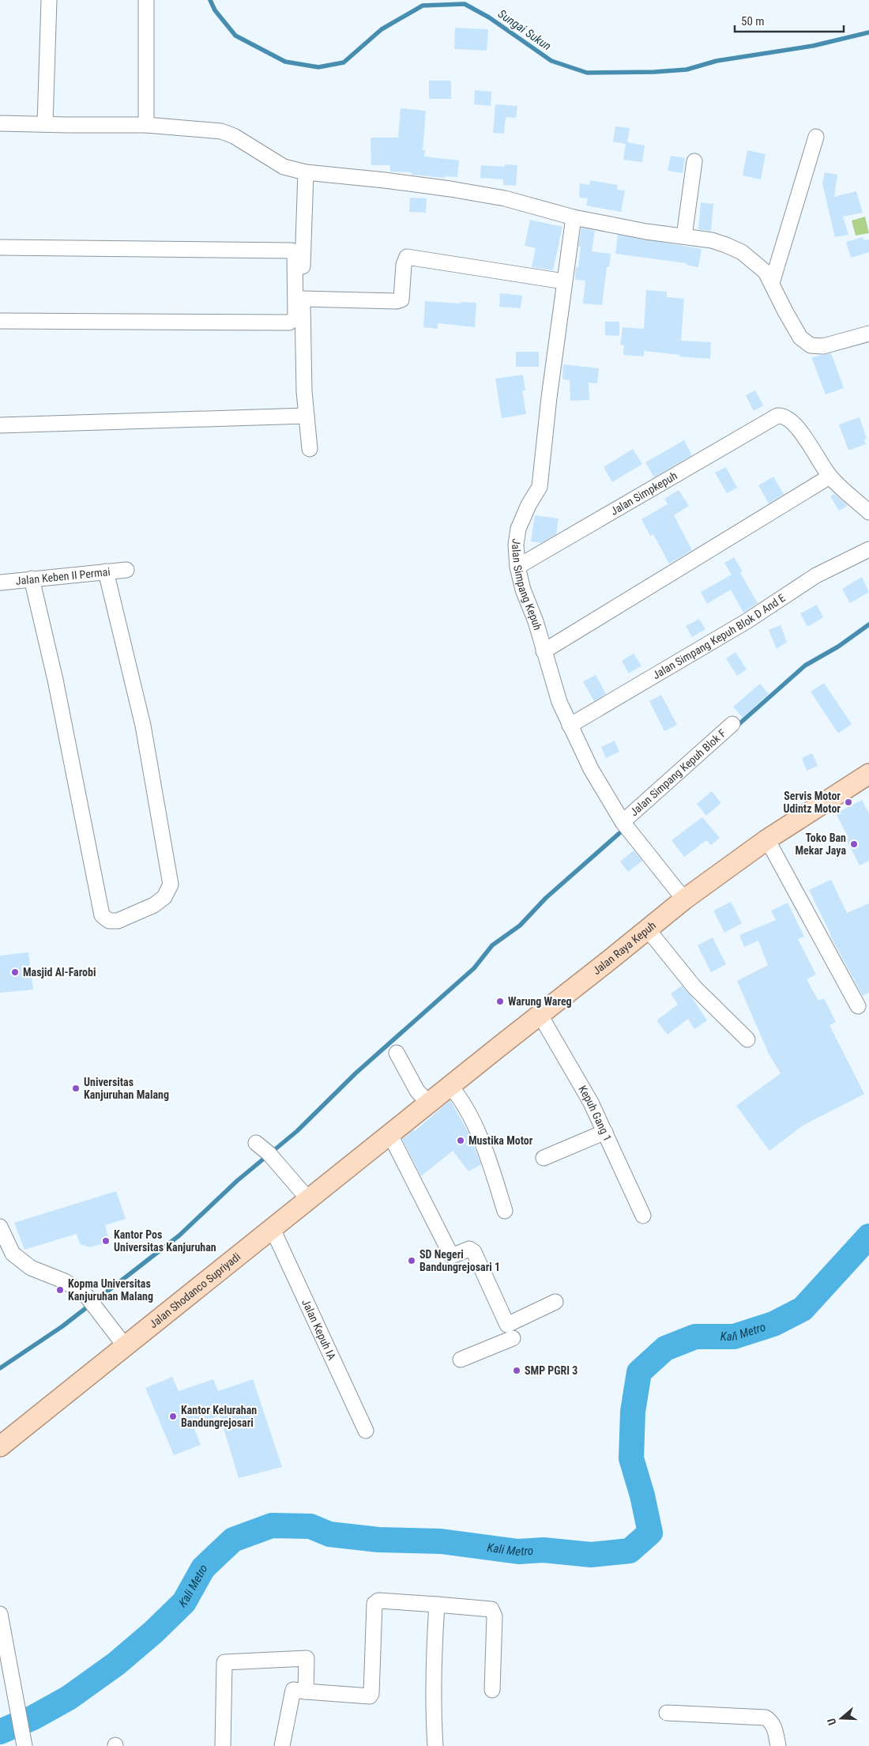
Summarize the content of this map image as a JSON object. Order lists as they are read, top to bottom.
{
  "streets": {
    "main road": ["Jalan Raya Kepuh", "Jalan Shodanco Supriyadi"],
    "street": [
      "Jalan Simpkepuh",
      "Jalan Keben II Permai",
      "Jalan Simpang Kepuh",
      "Jalan Simpang Kepuh Blok D And E",
      "Jalan Simpang Kepuh Blok F",
      "Kepuh Gang 1",
      "Jalan Kepuh IA"
    ]
  },
  "crossings": [
    ["Jalan Simpkepuh", "Jalan Simpang Kepuh"],
    ["Jalan Simpang Kepuh", "Jalan Simpang Kepuh Blok D And E"],
    ["Jalan Simpang Kepuh", "Jalan Simpang Kepuh Blok F"],
    ["Jalan Simpang Kepuh", "Jalan Raya Kepuh"],
    ["Jalan Raya Kepuh", "Kepuh Gang 1"],
    ["Jalan Raya Kepuh", "Jalan Shodanco Supriyadi"],
    ["Jalan Shodanco Supriyadi", "Jalan Kepuh IA"]
  ],
  "water": ["Sungai Sukun", "Kali Metro"],
  "places": [
    "Servis Motor Udintz Motor",
    "Toko Ban Mekar Jaya",
    "Masjid Al-Farobi",
    "Warung Wareg",
    "Universitas Kanjuruhan Malang",
    "Mustika Motor",
    "Kantor Pos Universitas Kanjuruhan",
    "SD Negeri Bandungrejosari 1",
    "Kopma Universitas Kanjuruhan Malang",
    "SMP PGRI 3",
    "Kantor Kelurahan Bandungrejosari"
  ],
  "scale_bar": "50 m",
  "north": "left"
}
